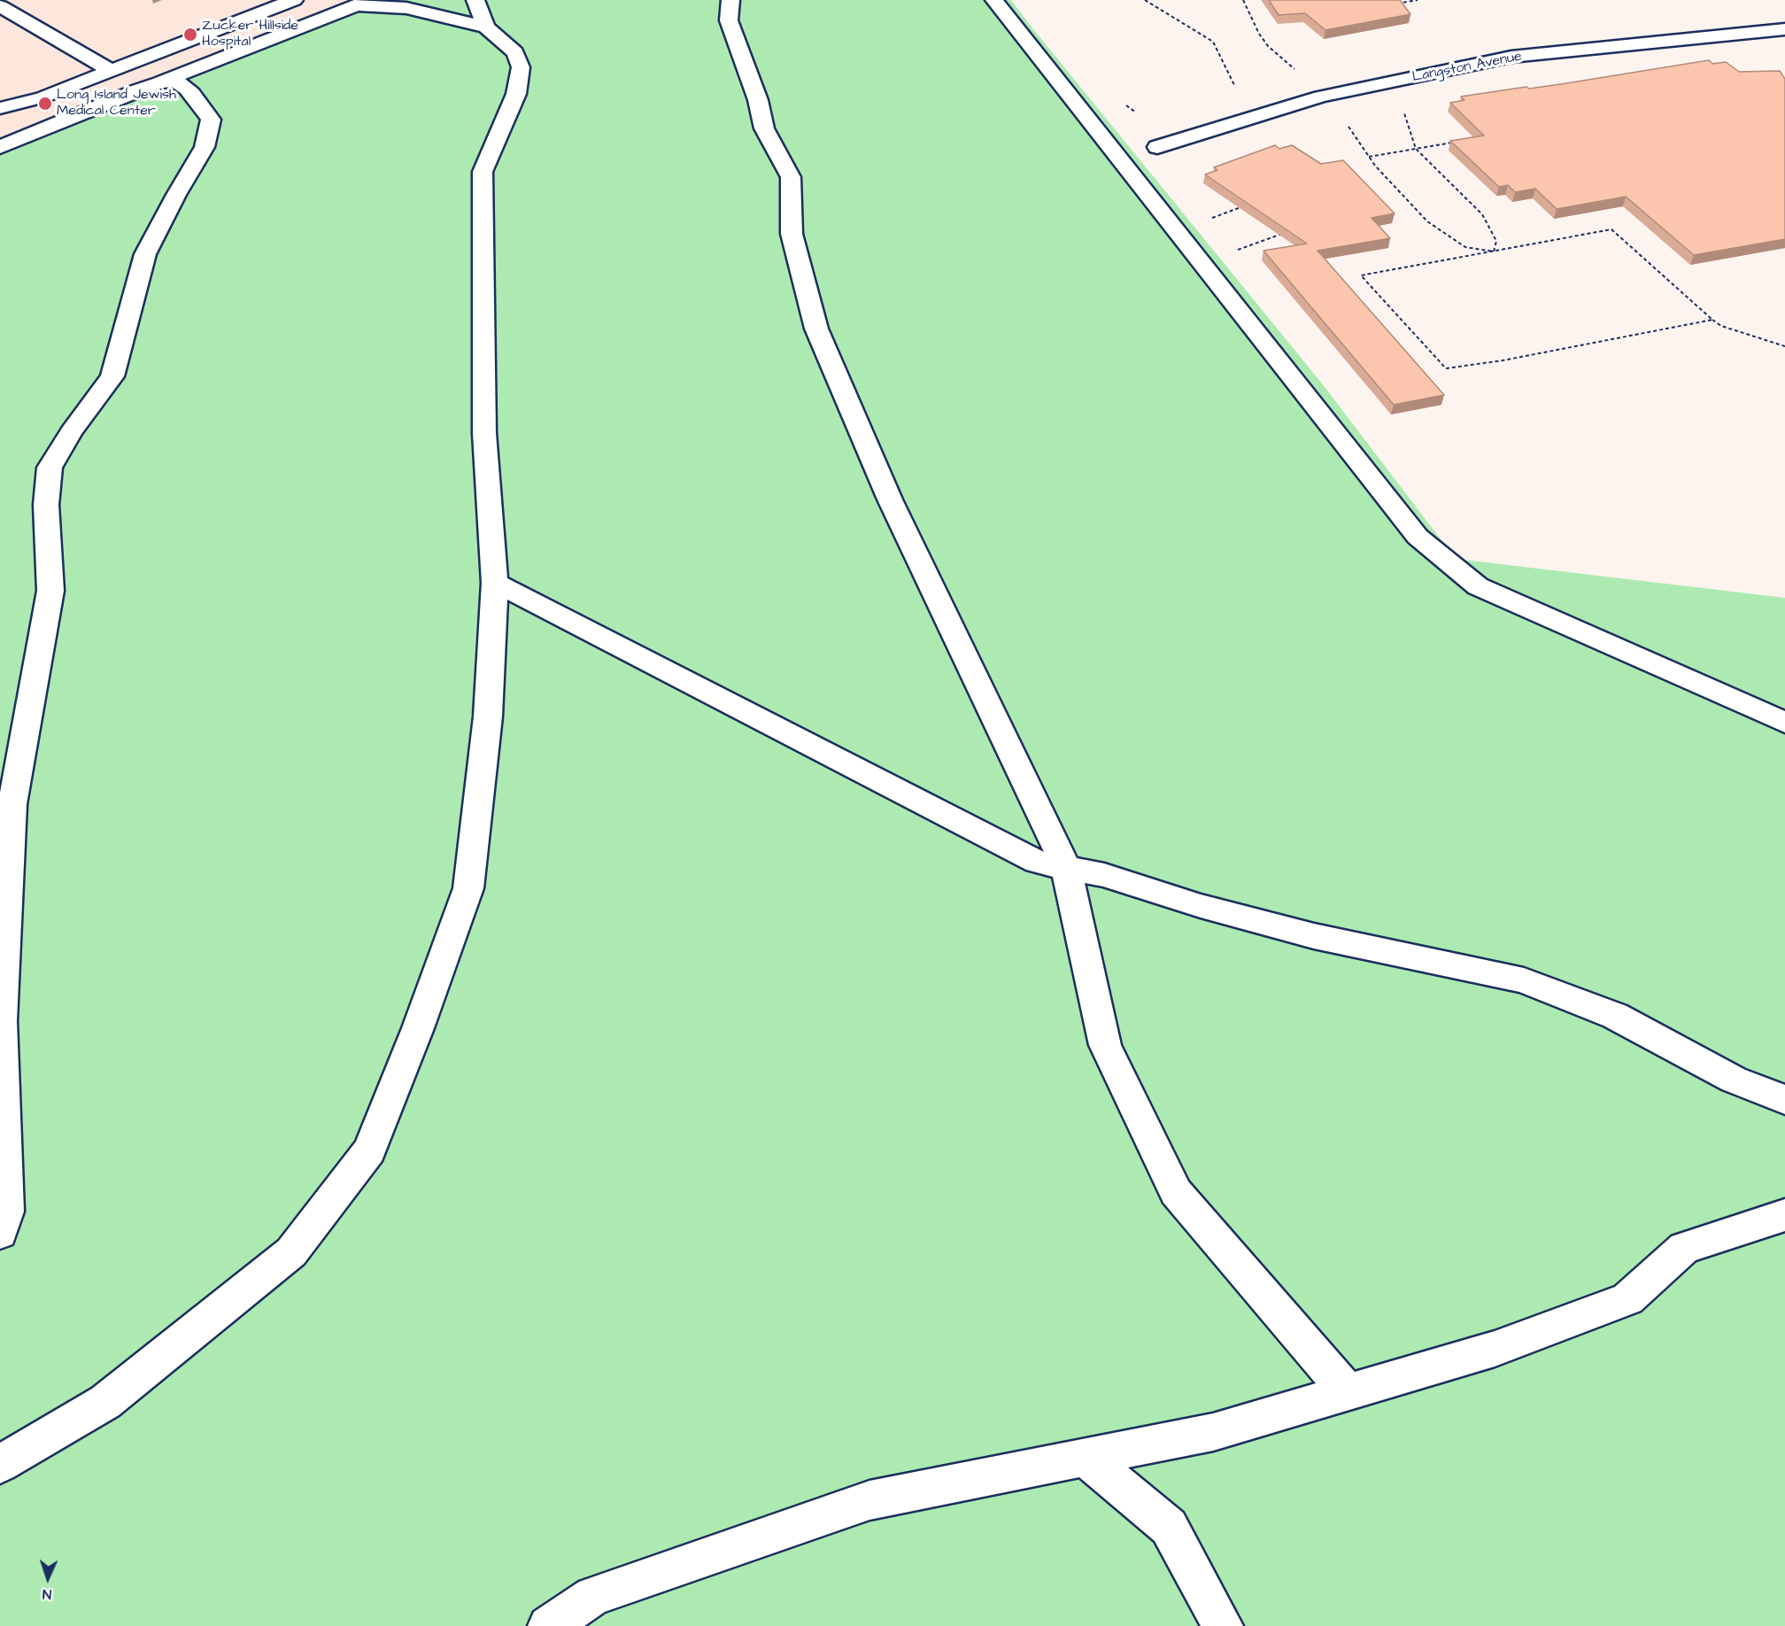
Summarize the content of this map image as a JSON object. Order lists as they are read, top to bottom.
{
  "streets": {
    "street": ["Langston Avenue"]
  },
  "places": ["Zucker Hillside Hospital", "Long Island Jewish Medical Center"],
  "north": "bottom"
}
